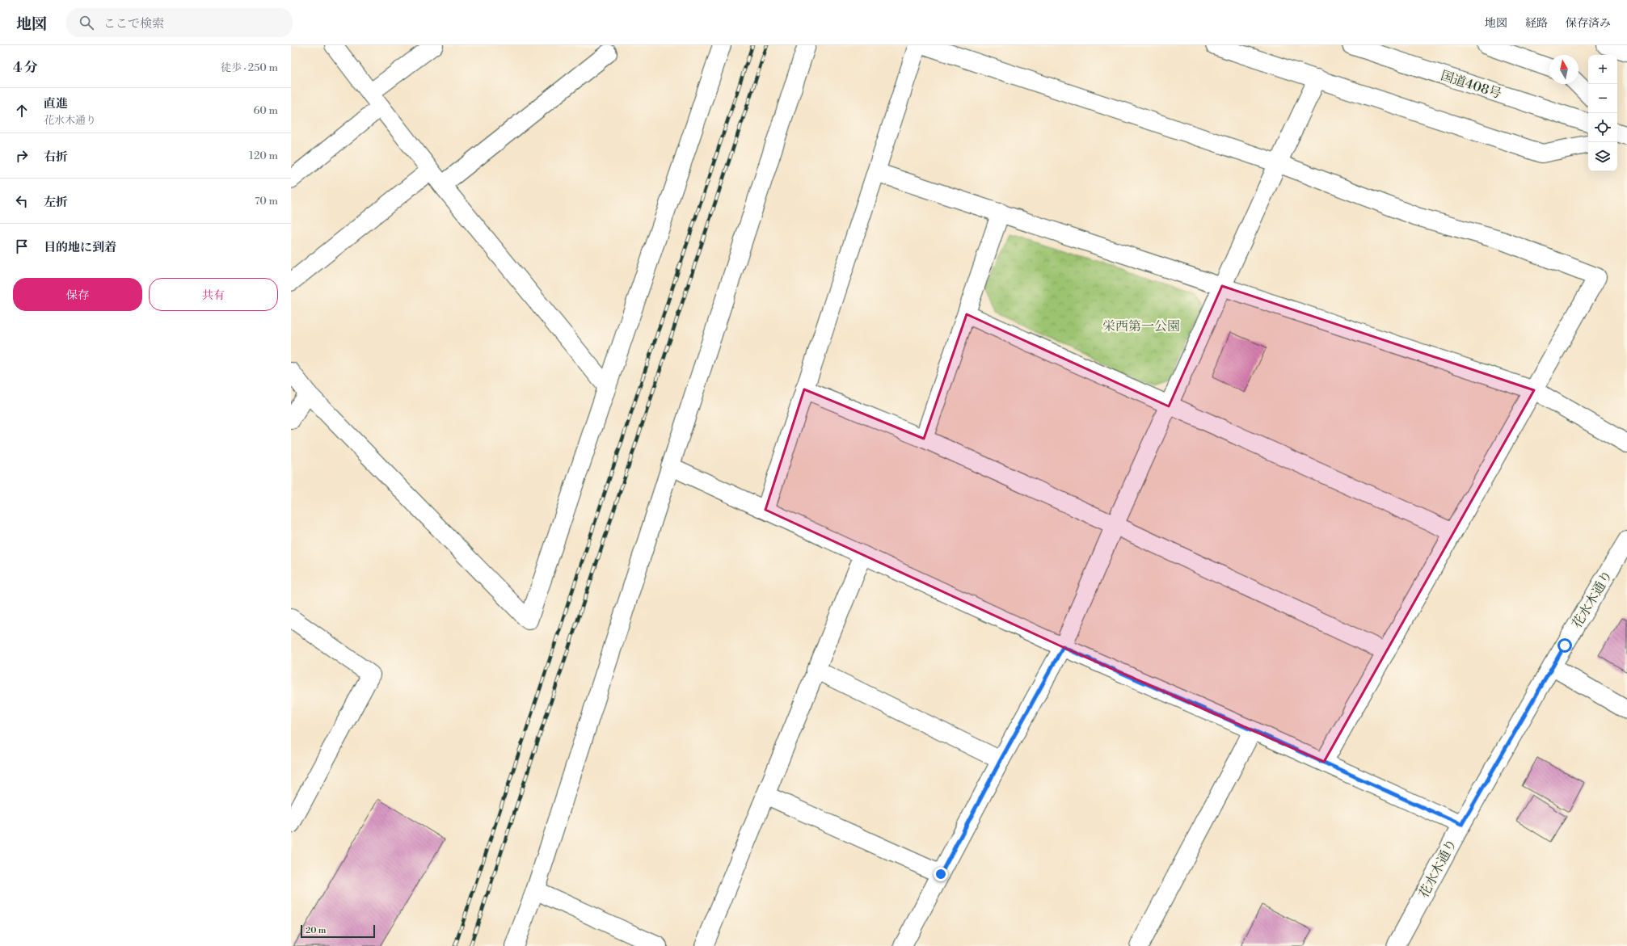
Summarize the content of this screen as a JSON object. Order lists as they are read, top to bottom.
{
  "streets": {
    "main road": ["国道408号", "花水木通り"]
  },
  "parks": ["栄西第一公園"],
  "scale_bar": "20 m",
  "north": "top",
  "page": {
    "header": "地図",
    "search": "ここで検索",
    "nav": ["地図", "経路", "保存済み"],
    "heading": ["4 分", "徒歩 · 250 m"],
    "map_buttons": ["+", "−"],
    "list": [
      ["直進", "花水木通り", "60 m"],
      ["右折", "120 m"],
      ["左折", "70 m"],
      "目的地に到着"
    ],
    "buttons": ["保存", "共有"],
    "scale": "20 m"
  }
}
